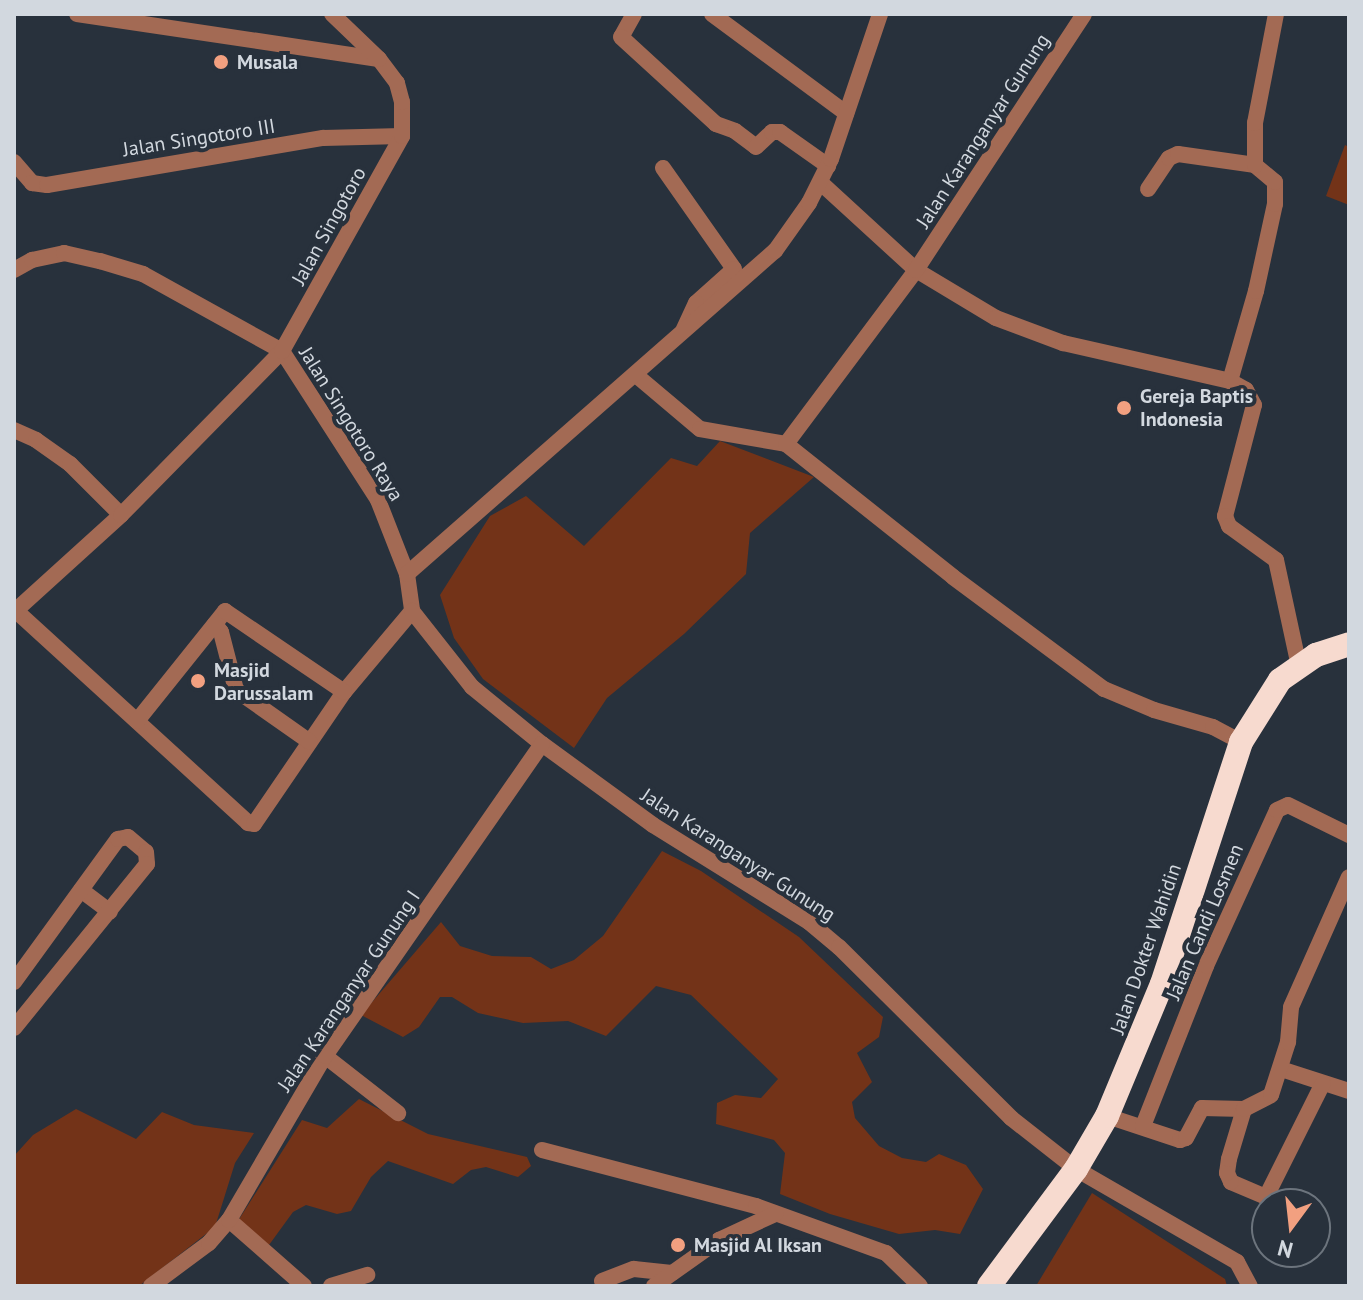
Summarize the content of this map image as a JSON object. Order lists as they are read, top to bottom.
{
  "streets": {
    "highway": ["Jalan Dokter Wahidin"],
    "street": [
      "Jalan Karanganyar Gunung",
      "Jalan Singotoro III",
      "Jalan Singotoro",
      "Jalan Singotoro Raya",
      "Jalan Candi Losmen",
      "Jalan Karanganyar Gunung I"
    ]
  },
  "crossings": [
    ["Jalan Karanganyar Gunung", "Jalan Singotoro"],
    ["Jalan Karanganyar Gunung", "Jalan Singotoro Raya"],
    ["Jalan Karanganyar Gunung", "Jalan Dokter Wahidin"],
    ["Jalan Karanganyar Gunung", "Jalan Karanganyar Gunung I"],
    ["Jalan Singotoro III", "Jalan Singotoro"],
    ["Jalan Singotoro", "Jalan Singotoro Raya"]
  ],
  "places": [
    "Musala",
    "Gereja Baptis Indonesia",
    "Masjid Darussalam",
    "Masjid Al Iksan"
  ],
  "north": "bottom"
}
